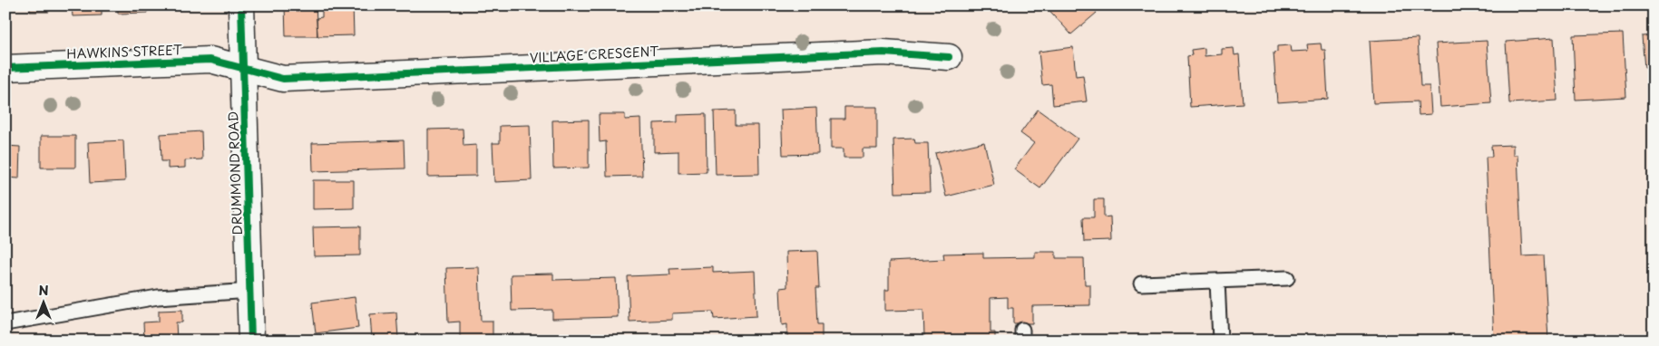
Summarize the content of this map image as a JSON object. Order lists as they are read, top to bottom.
{
  "streets": {
    "street": ["HAWKINS STREET", "VILLAGE CRESCENT", "DRUMMOND ROAD"]
  },
  "crossings": [
    ["HAWKINS STREET", "VILLAGE CRESCENT"],
    ["HAWKINS STREET", "DRUMMOND ROAD"],
    ["VILLAGE CRESCENT", "DRUMMOND ROAD"]
  ],
  "north": "top"
}
